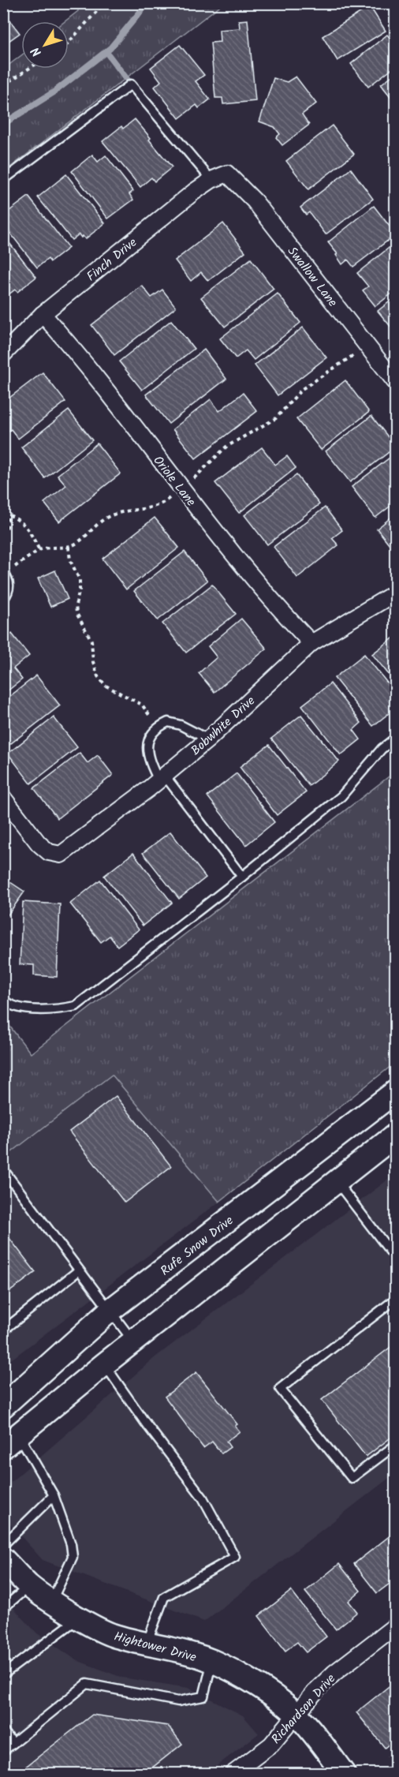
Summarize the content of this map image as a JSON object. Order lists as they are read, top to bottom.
{
  "streets": {
    "main road": ["Rufe Snow Drive", "Hightower Drive"],
    "street": [
      "Finch Drive",
      "Swallow Lane",
      "Oriole Lane",
      "Bobwhite Drive",
      "Richardson Drive"
    ]
  },
  "crossings": [
    ["Finch Drive", "Swallow Lane"],
    ["Finch Drive", "Oriole Lane"],
    ["Oriole Lane", "Bobwhite Drive"],
    ["Hightower Drive", "Richardson Drive"]
  ],
  "north": "bottom left"
}
